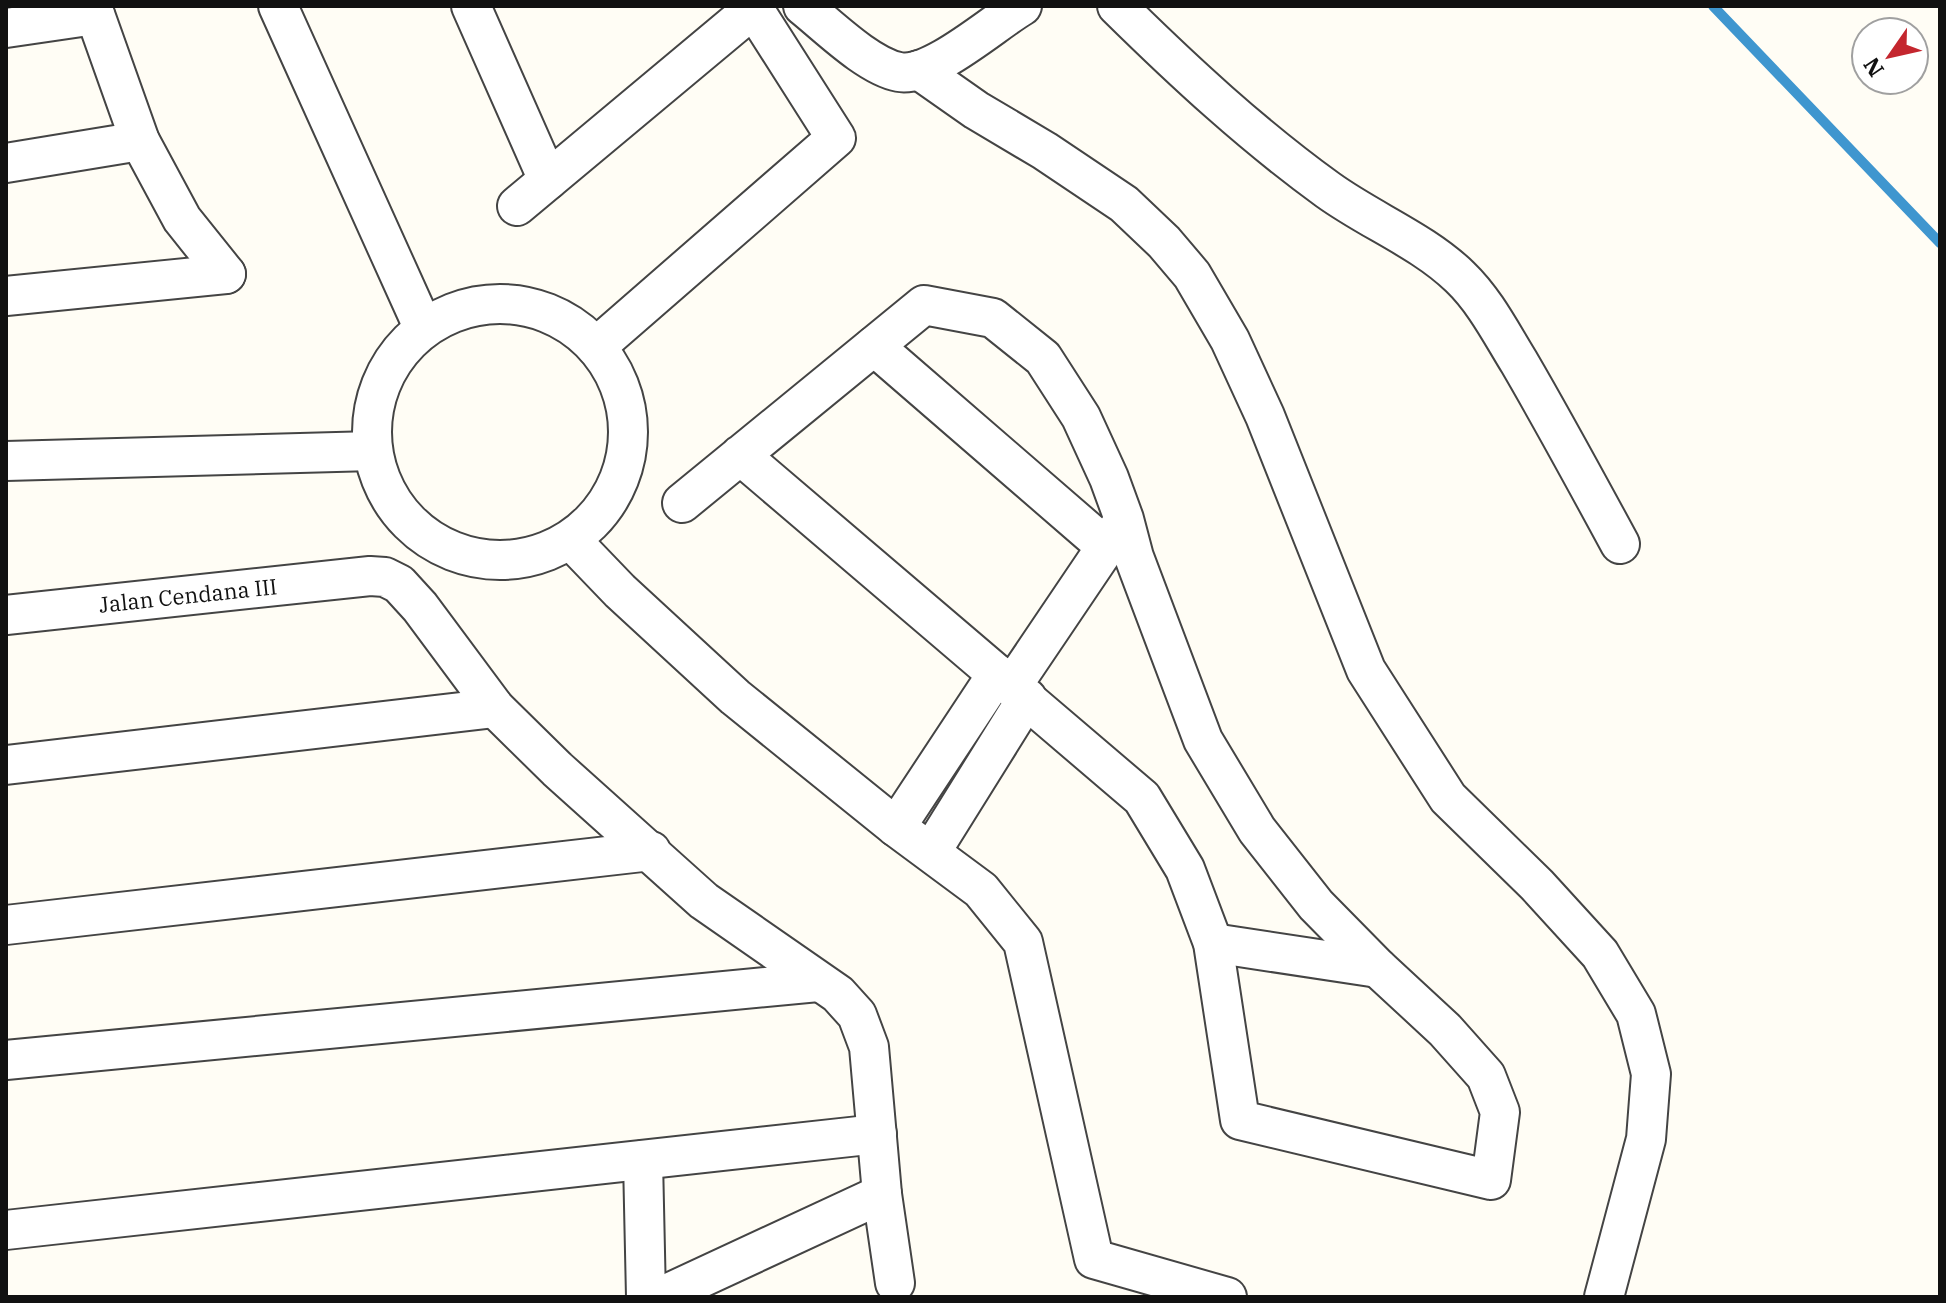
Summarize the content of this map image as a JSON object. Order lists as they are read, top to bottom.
{
  "streets": {
    "street": ["Jalan Cendana III"]
  },
  "north": "bottom left"
}
